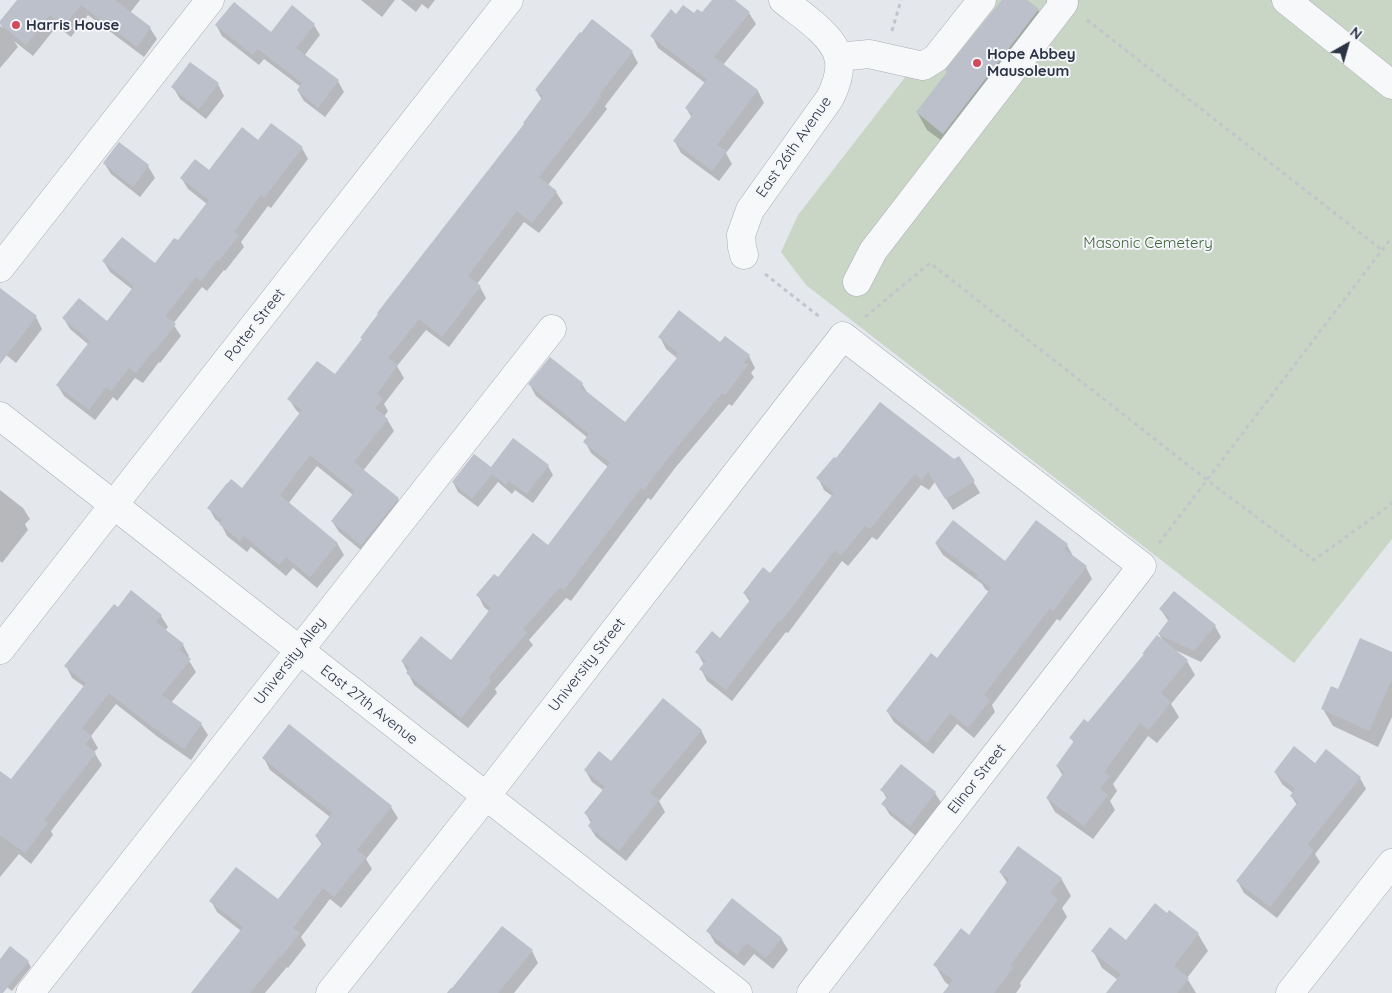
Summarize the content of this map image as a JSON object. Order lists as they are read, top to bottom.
{
  "streets": {
    "street": [
      "East 26th Avenue",
      "Potter Street",
      "University Alley",
      "University Street",
      "East 27th Avenue",
      "Elinor Street"
    ]
  },
  "crossings": [
    ["Potter Street", "East 27th Avenue"],
    ["University Alley", "East 27th Avenue"],
    ["University Street", "East 27th Avenue"]
  ],
  "parks": ["Masonic Cemetery"],
  "places": ["Harris House", "Hope Abbey Mausoleum"],
  "north": "top right"
}
